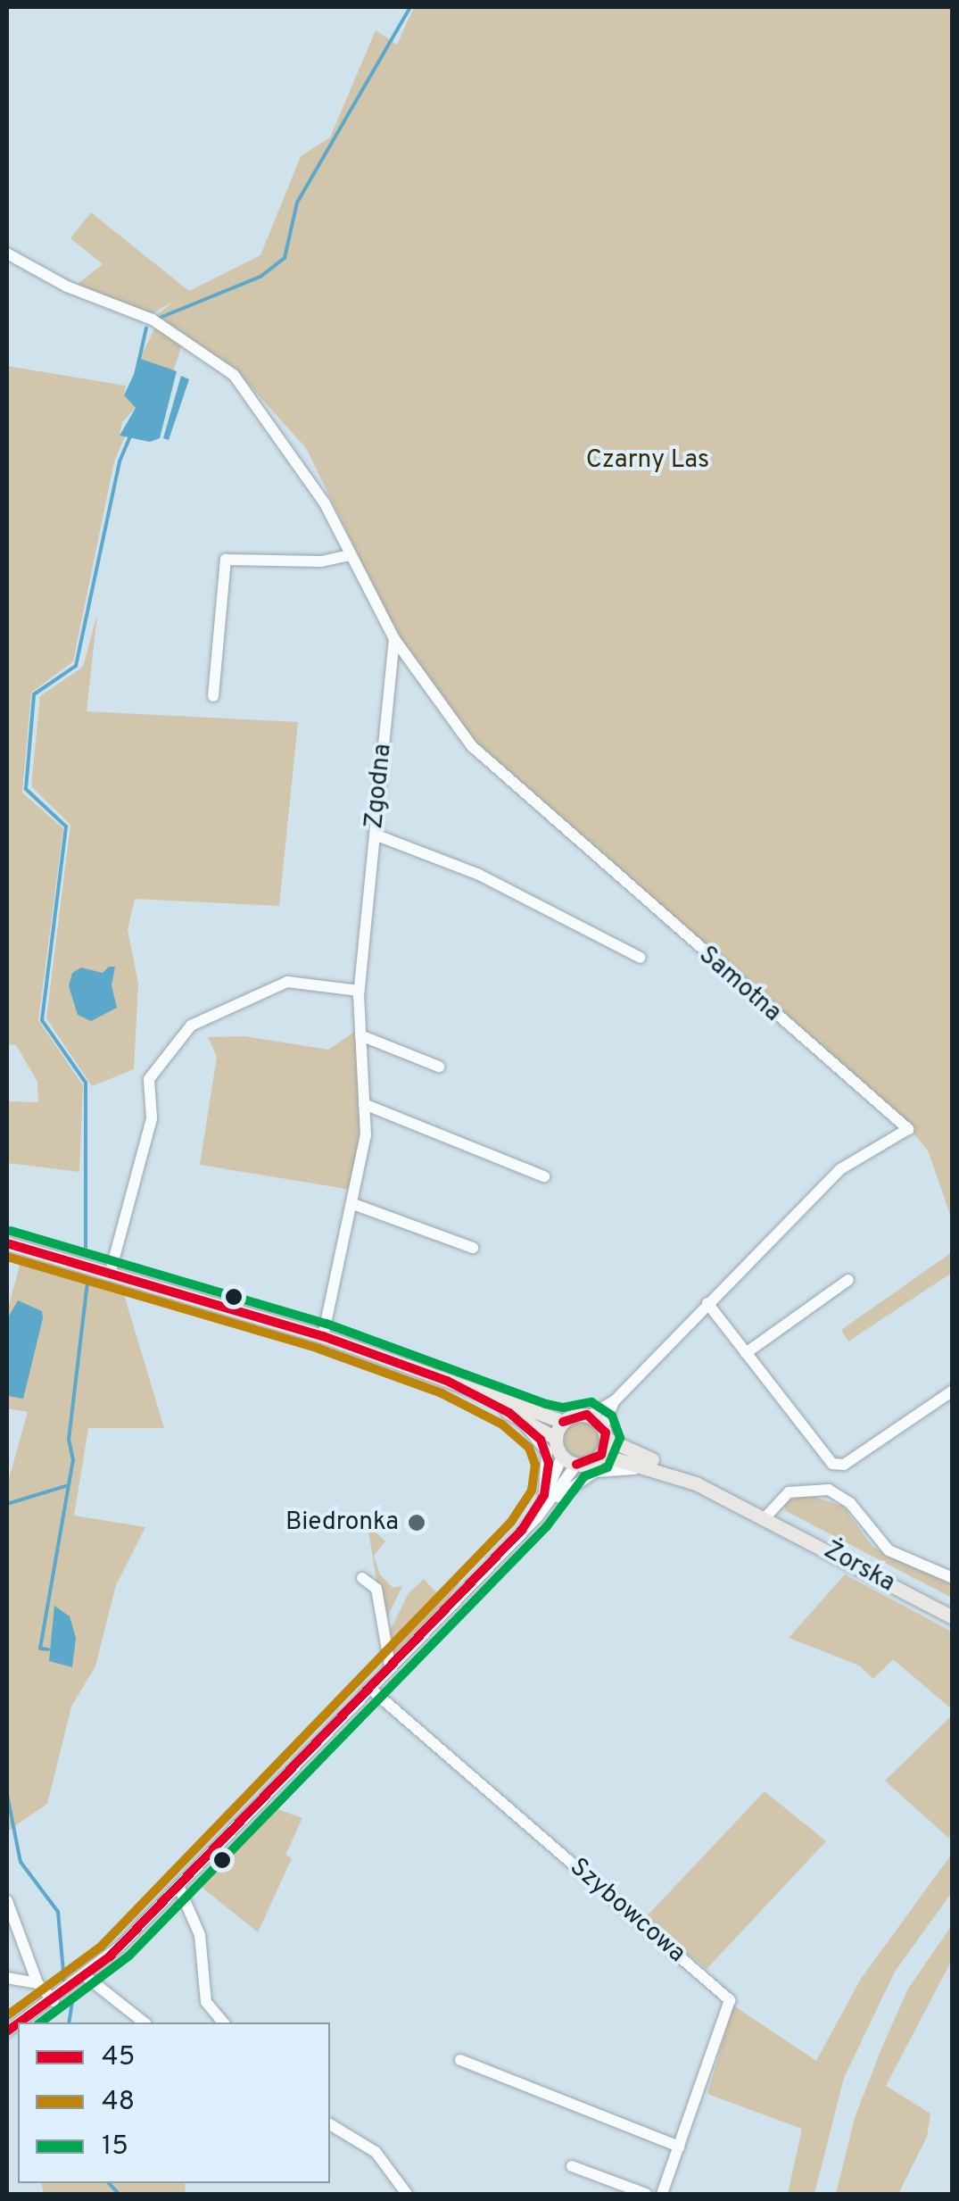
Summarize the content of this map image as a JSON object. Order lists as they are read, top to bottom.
{
  "streets": {
    "main road": ["Żorska"],
    "street": ["Zgodna", "Samotna", "Szybowcowa"]
  },
  "crossings": [
    ["Zgodna", "Samotna"],
    ["Samotna", "Żorska"]
  ],
  "parks": ["Czarny Las"],
  "places": ["Biedronka"],
  "lines": ["transit line 15", "transit line 45", "transit line 48"],
  "legend": ["45", "48", "15"]
}
